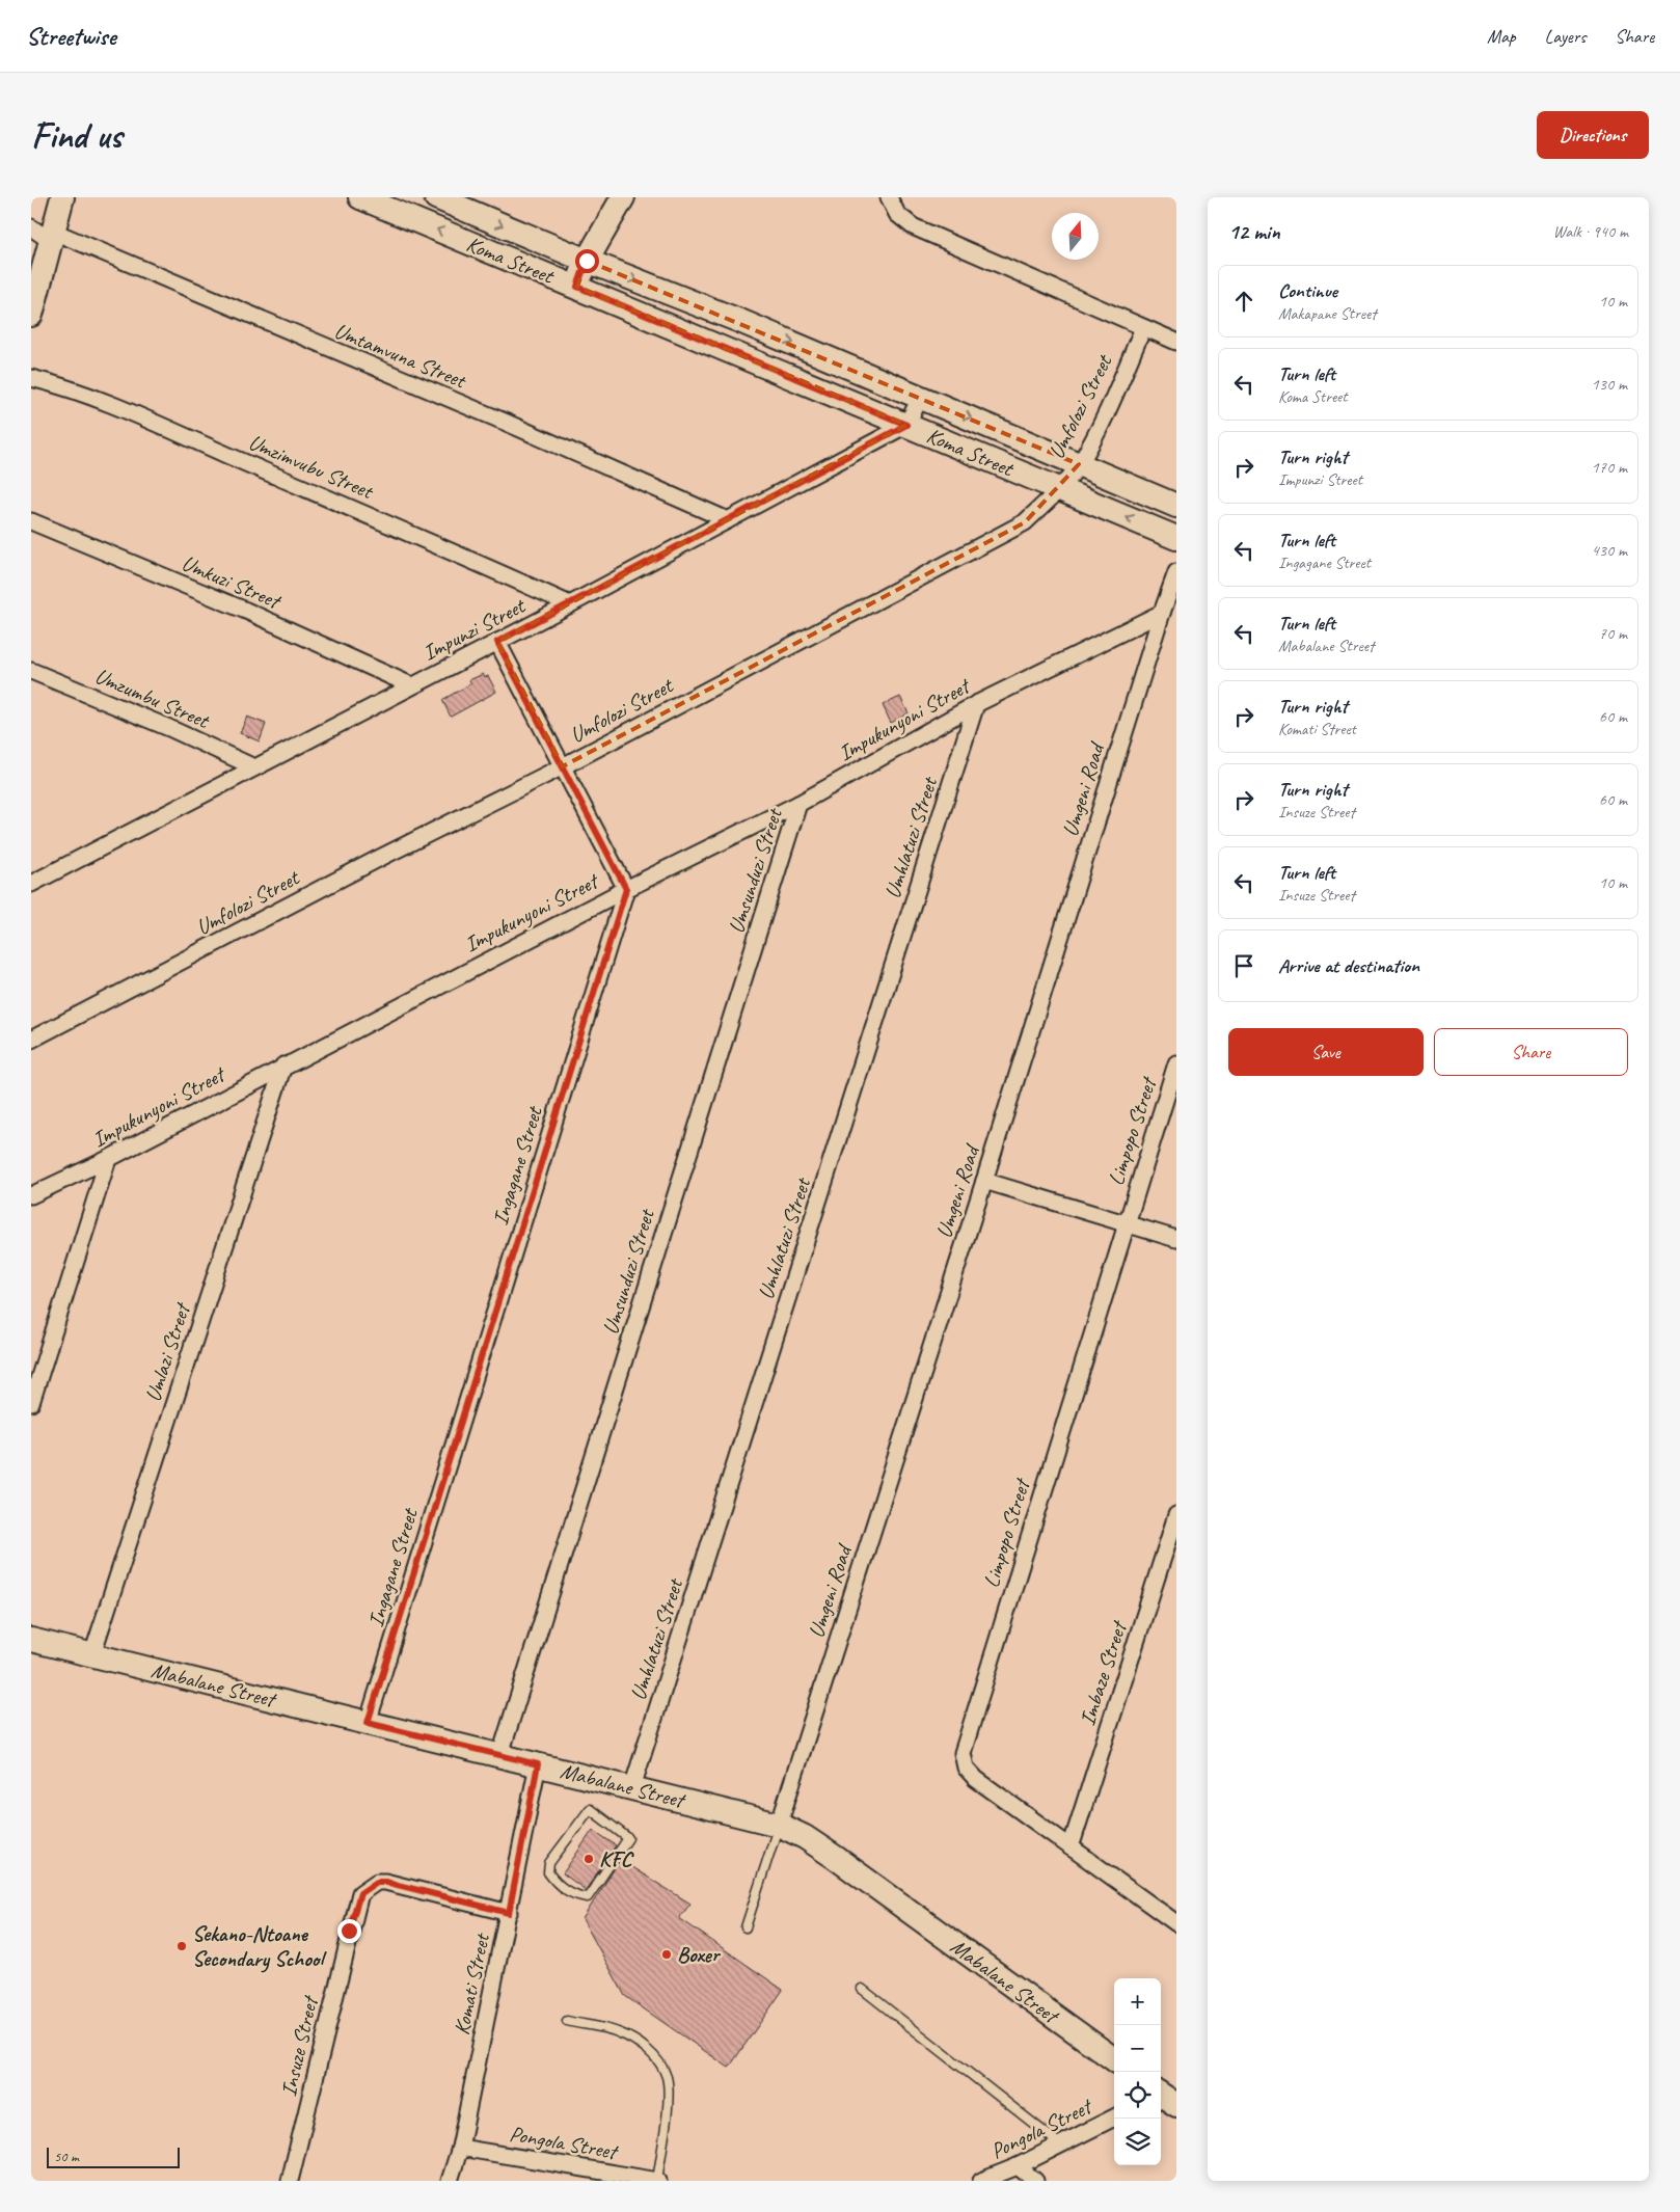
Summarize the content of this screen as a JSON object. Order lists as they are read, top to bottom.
{
  "streets": {
    "main road": ["Koma Street", "Mabalane Street"],
    "street": [
      "Umtamvuna Street",
      "Umfolozi Street",
      "Umzimvubu Street",
      "Umkuzi Street",
      "Impunzi Street",
      "Umzumbu Street",
      "Impukunyoni Street",
      "Umgeni Road",
      "Umhlatuzi Street",
      "Umsunduzi Street",
      "Limpopo Street",
      "Ingagane Street",
      "Umlazi Street",
      "Imbaze Street",
      "Komati Street",
      "Insuze Street",
      "Pongola Street"
    ]
  },
  "crossings": [
    ["Koma Street", "Umfolozi Street"],
    ["Koma Street", "Impunzi Street"],
    ["Umtamvuna Street", "Impunzi Street"],
    ["Umzimvubu Street", "Impunzi Street"],
    ["Umkuzi Street", "Impunzi Street"],
    ["Impunzi Street", "Umzumbu Street"],
    ["Impukunyoni Street", "Umgeni Road"],
    ["Impukunyoni Street", "Umhlatuzi Street"],
    ["Impukunyoni Street", "Umsunduzi Street"],
    ["Impukunyoni Street", "Ingagane Street"],
    ["Impukunyoni Street", "Umlazi Street"],
    ["Umgeni Road", "Mabalane Street"],
    ["Umhlatuzi Street", "Mabalane Street"],
    ["Umsunduzi Street", "Mabalane Street"],
    ["Limpopo Street", "Imbaze Street"],
    ["Ingagane Street", "Mabalane Street"],
    ["Umlazi Street", "Mabalane Street"],
    ["Mabalane Street", "Komati Street"],
    ["Komati Street", "Insuze Street"],
    ["Komati Street", "Pongola Street"]
  ],
  "places": ["KFC", "Sekano-Ntoane Secondary School", "Boxer"],
  "scale_bar": "50 m",
  "north": "top",
  "page": {
    "header": "Streetwise",
    "nav": ["Map", "Layers", "Share"],
    "buttons": [
      "Directions",
      ["Save", "Share"]
    ],
    "title": "Find us",
    "heading": ["12 min", "Walk · 940 m"],
    "list": [
      ["Continue", "Makapane Street", "10 m"],
      ["Turn left", "Koma Street", "130 m"],
      ["Turn right", "Impunzi Street", "170 m"],
      ["Turn left", "Ingagane Street", "430 m"],
      ["Turn left", "Mabalane Street", "70 m"],
      ["Turn right", "Komati Street", "60 m"],
      ["Turn right", "Insuze Street", "60 m"],
      ["Turn left", "Insuze Street", "10 m"],
      "Arrive at destination"
    ],
    "map_buttons": ["+", "−"],
    "scale": "50 m"
  }
}
